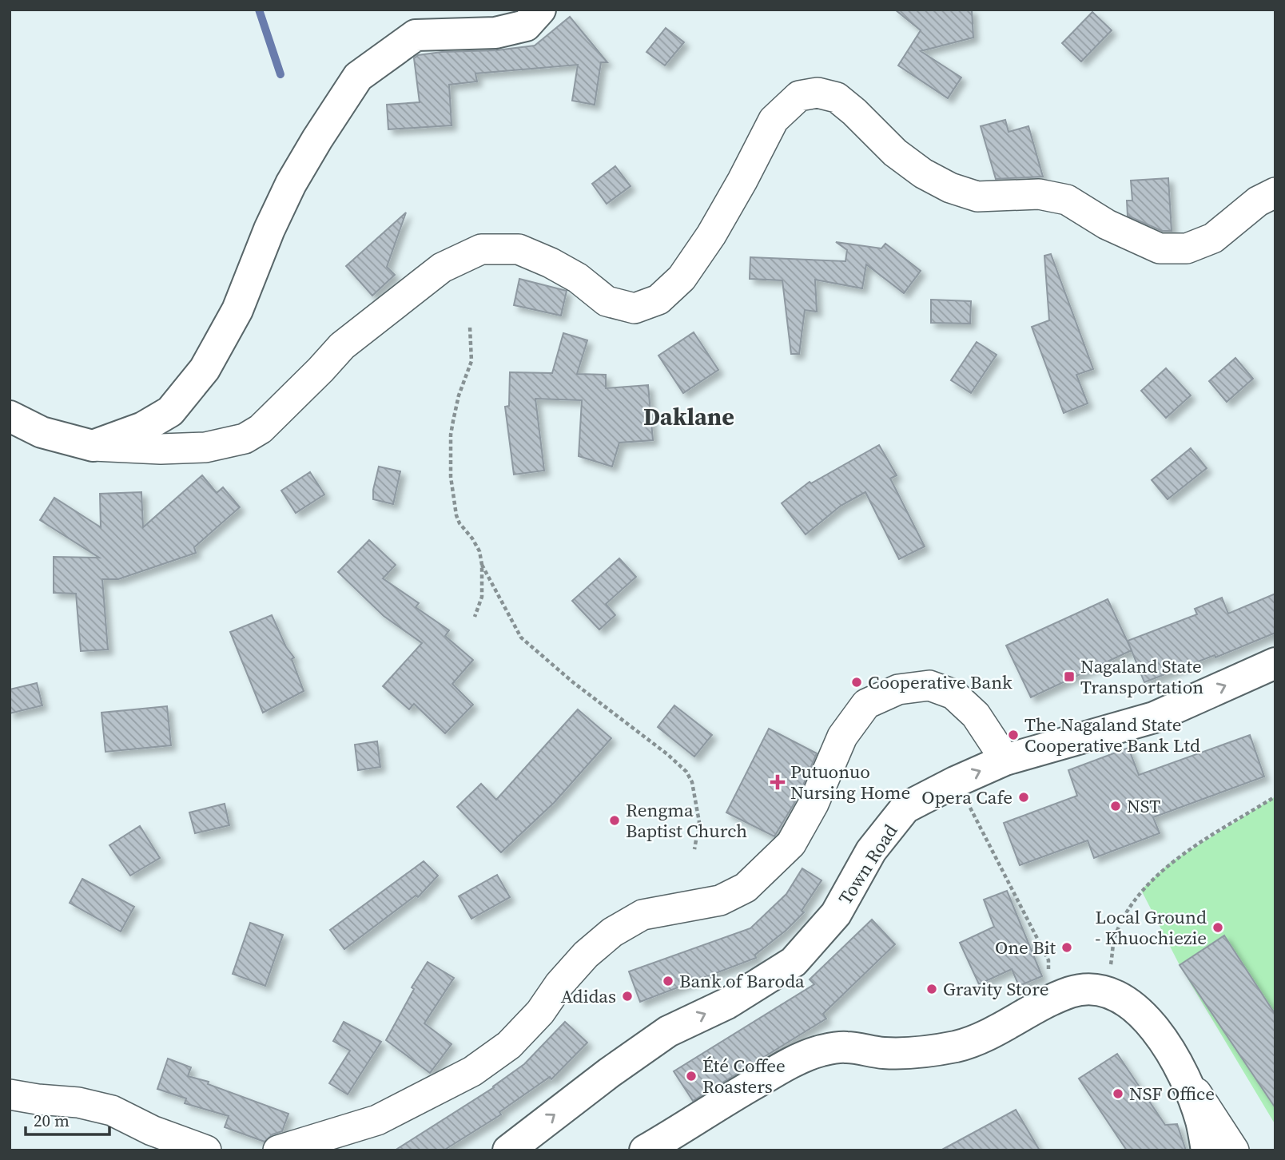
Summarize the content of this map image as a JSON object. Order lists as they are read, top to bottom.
{
  "streets": {
    "main road": ["Town Road"]
  },
  "districts": ["Daklane"],
  "places": {
    "transit": ["Nagaland State Transportation"],
    "other": [
      "Cooperative Bank",
      "The Nagaland State Cooperative Bank Ltd",
      "Opera Cafe",
      "NST",
      "Rengma Baptist Church",
      "Local Ground - Khuochiezie",
      "One Bit",
      "Bank of Baroda",
      "Gravity Store",
      "Adidas",
      "Été Coffee Roasters",
      "NSF Office"
    ],
    "health": ["Putuonuo Nursing Home"]
  },
  "scale_bar": "20 m"
}
